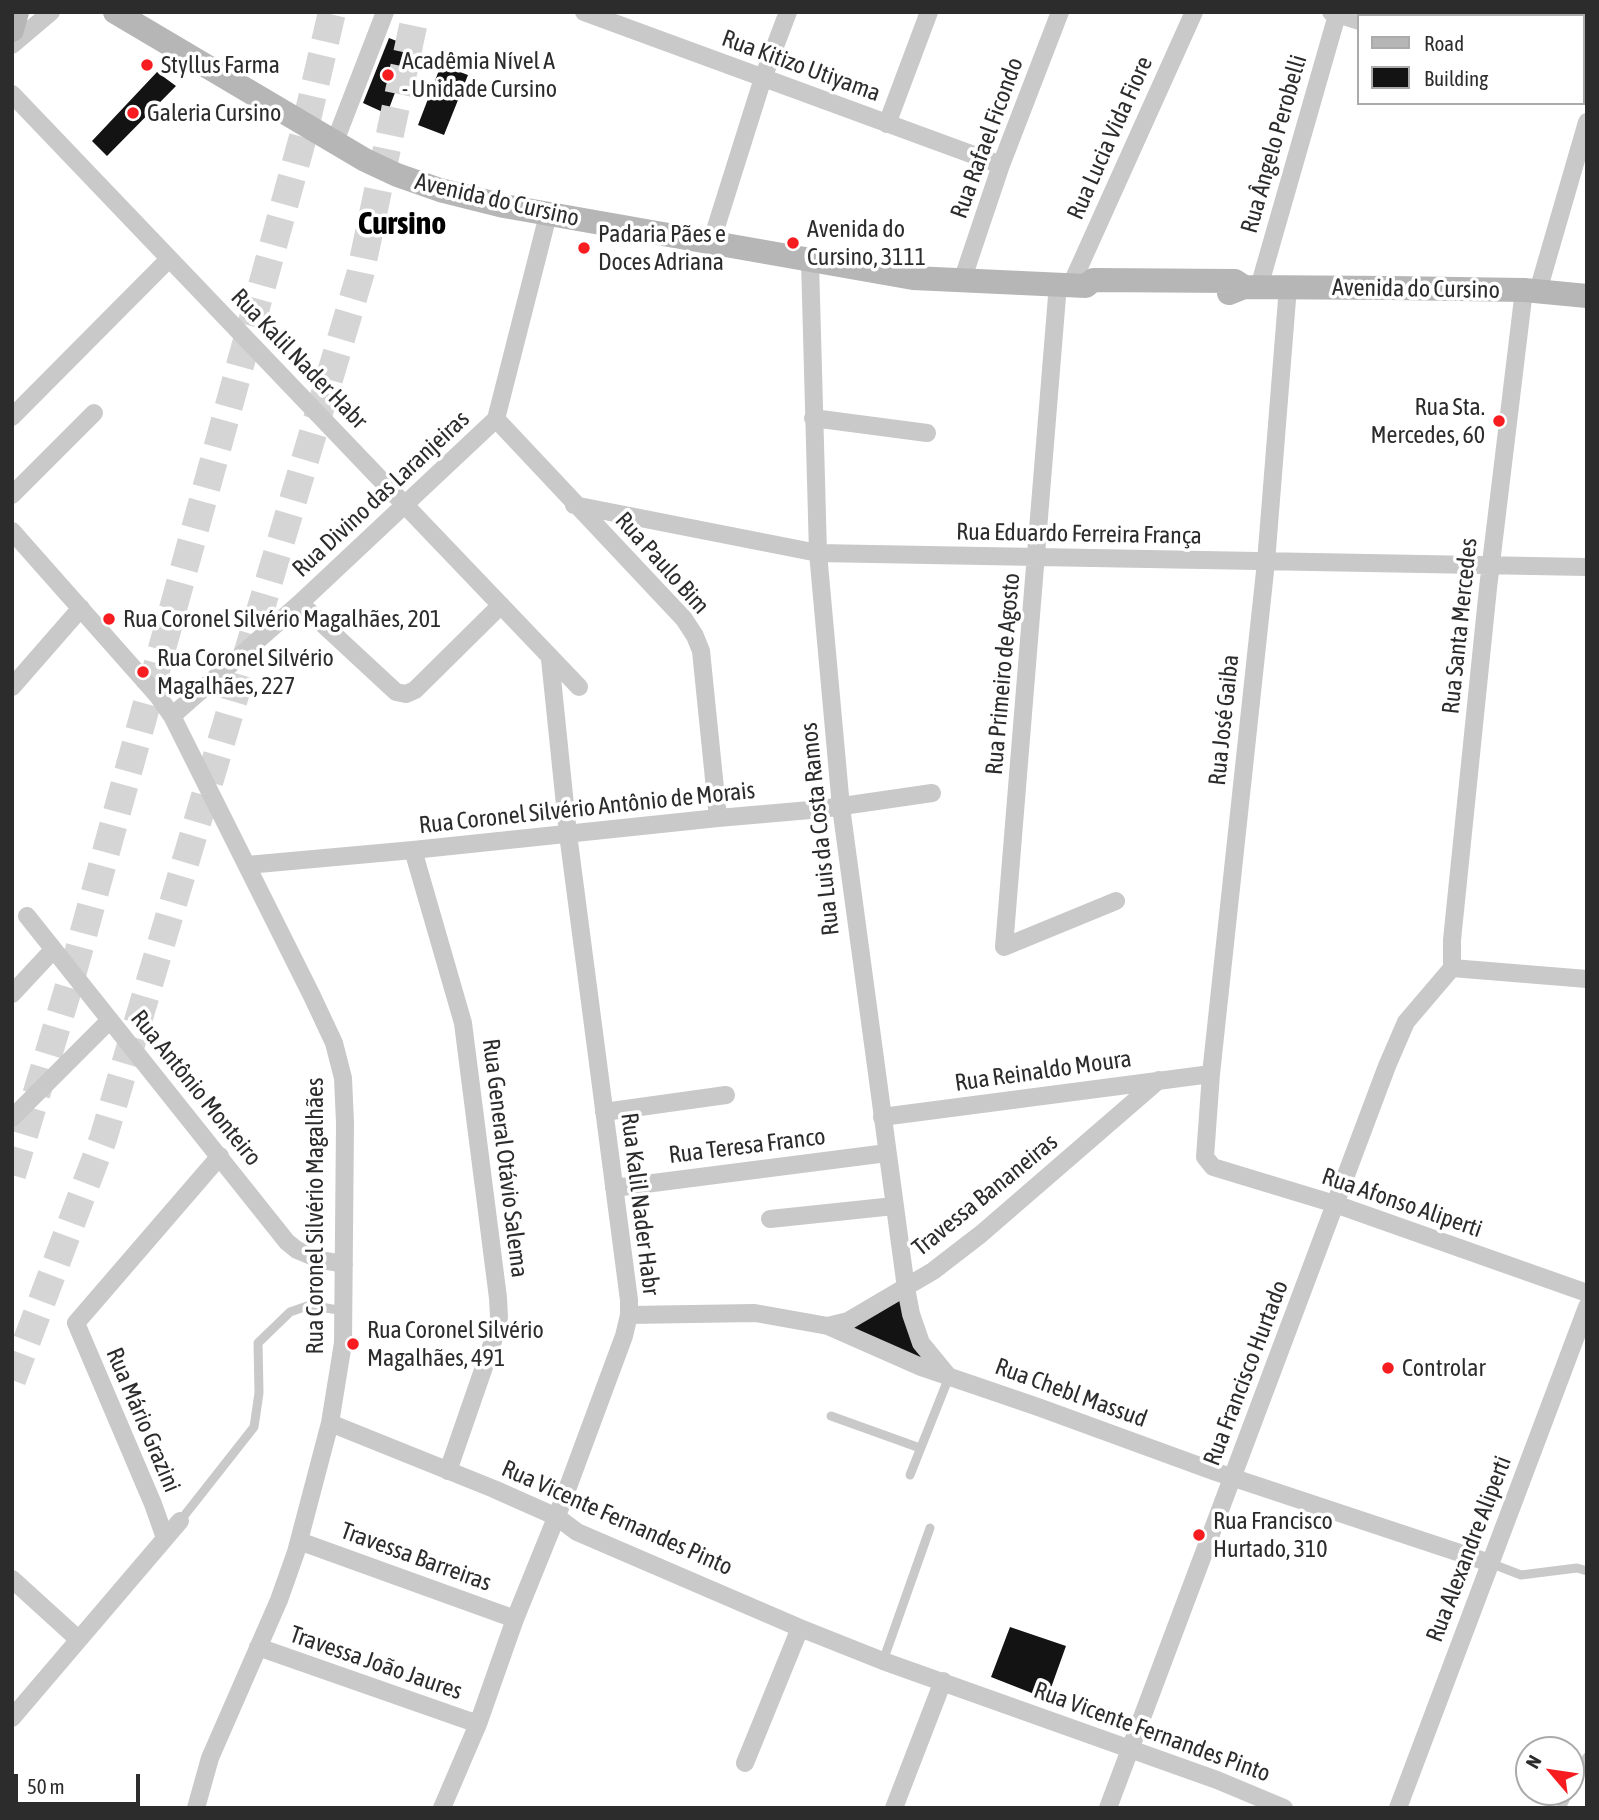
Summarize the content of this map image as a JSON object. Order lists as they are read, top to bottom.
{
  "streets": {
    "main road": ["Avenida do Cursino"],
    "street": [
      "Rua Kitizo Utiyama",
      "Rua Rafael Ficondo",
      "Rua Lucia Vida Fiore",
      "Rua Ângelo Perobelli",
      "Rua Kalil Nader Habr",
      "Rua Divino das Laranjeiras",
      "Rua Eduardo Ferreira França",
      "Rua Paulo Bim",
      "Rua Santa Mercedes",
      "Rua Primeiro de Agosto",
      "Rua José Gaiba",
      "Rua Coronel Silvério Antônio de Morais",
      "Rua Luis da Costa Ramos",
      "Rua Reinaldo Moura",
      "Rua Antônio Monteiro",
      "Rua Teresa Franco",
      "Rua General Otávio Salema",
      "Travessa Bananeiras",
      "Rua Afonso Aliperti",
      "Rua Coronel Silvério Magalhães",
      "Rua Francisco Hurtado",
      "Rua Chebl Massud",
      "Rua Mário Grazini",
      "Rua Vicente Fernandes Pinto",
      "Rua Alexandre Aliperti",
      "Travessa Barreiras",
      "Travessa João Jaures"
    ]
  },
  "crossings": [
    ["Rua Kitizo Utiyama", "Rua Rafael Ficondo"],
    ["Rua Rafael Ficondo", "Avenida do Cursino"],
    ["Rua Lucia Vida Fiore", "Avenida do Cursino"],
    ["Rua Lucia Vida Fiore", "Rua Primeiro de Agosto"],
    ["Rua Ângelo Perobelli", "Avenida do Cursino"],
    ["Avenida do Cursino", "Rua Divino das Laranjeiras"],
    ["Avenida do Cursino", "Rua Santa Mercedes"],
    ["Avenida do Cursino", "Rua Primeiro de Agosto"],
    ["Avenida do Cursino", "Rua José Gaiba"],
    ["Avenida do Cursino", "Rua Luis da Costa Ramos"],
    ["Rua Kalil Nader Habr", "Rua Divino das Laranjeiras"],
    ["Rua Kalil Nader Habr", "Rua Coronel Silvério Antônio de Morais"],
    ["Rua Kalil Nader Habr", "Rua Teresa Franco"],
    ["Rua Kalil Nader Habr", "Rua Chebl Massud"],
    ["Rua Kalil Nader Habr", "Rua Vicente Fernandes Pinto"],
    ["Rua Kalil Nader Habr", "Travessa Barreiras"],
    ["Rua Kalil Nader Habr", "Travessa João Jaures"],
    ["Rua Divino das Laranjeiras", "Rua Paulo Bim"],
    ["Rua Divino das Laranjeiras", "Rua Coronel Silvério Magalhães"],
    ["Rua Eduardo Ferreira França", "Rua Paulo Bim"],
    ["Rua Eduardo Ferreira França", "Rua Santa Mercedes"],
    ["Rua Eduardo Ferreira França", "Rua Primeiro de Agosto"],
    ["Rua Eduardo Ferreira França", "Rua José Gaiba"],
    ["Rua Eduardo Ferreira França", "Rua Luis da Costa Ramos"],
    ["Rua Paulo Bim", "Rua Coronel Silvério Antônio de Morais"],
    ["Rua Santa Mercedes", "Rua Francisco Hurtado"],
    ["Rua José Gaiba", "Rua Reinaldo Moura"],
    ["Rua José Gaiba", "Rua Afonso Aliperti"],
    ["Rua Coronel Silvério Antônio de Morais", "Rua Luis da Costa Ramos"],
    ["Rua Coronel Silvério Antônio de Morais", "Rua General Otávio Salema"],
    ["Rua Coronel Silvério Antônio de Morais", "Rua Coronel Silvério Magalhães"],
    ["Rua Luis da Costa Ramos", "Rua Reinaldo Moura"],
    ["Rua Luis da Costa Ramos", "Rua Teresa Franco"],
    ["Rua Luis da Costa Ramos", "Travessa Bananeiras"],
    ["Rua Luis da Costa Ramos", "Rua Chebl Massud"],
    ["Rua Reinaldo Moura", "Travessa Bananeiras"],
    ["Rua Antônio Monteiro", "Rua Coronel Silvério Magalhães"],
    ["Rua Antônio Monteiro", "Rua Mário Grazini"],
    ["Rua General Otávio Salema", "Rua Vicente Fernandes Pinto"],
    ["Travessa Bananeiras", "Rua Chebl Massud"],
    ["Rua Afonso Aliperti", "Rua Francisco Hurtado"],
    ["Rua Coronel Silvério Magalhães", "Rua Vicente Fernandes Pinto"],
    ["Rua Coronel Silvério Magalhães", "Travessa Barreiras"],
    ["Rua Coronel Silvério Magalhães", "Travessa João Jaures"],
    ["Rua Francisco Hurtado", "Rua Chebl Massud"],
    ["Rua Francisco Hurtado", "Rua Vicente Fernandes Pinto"],
    ["Rua Chebl Massud", "Rua Alexandre Aliperti"]
  ],
  "districts": ["Cursino"],
  "places": [
    "Styllus Farma",
    "Acadêmia Nível A - Unidade Cursino",
    "Galeria Cursino",
    "Avenida do Cursino, 3111",
    "Padaria Pães e Doces Adriana",
    "Rua Sta. Mercedes, 60",
    "Rua Coronel Silvério Magalhães, 201",
    "Rua Coronel Silvério Magalhães, 227",
    "Rua Coronel Silvério Magalhães, 491",
    "Controlar",
    "Rua Francisco Hurtado, 310"
  ],
  "legend": ["Road", "Building"],
  "scale_bar": "50 m",
  "north": "top left"
}
